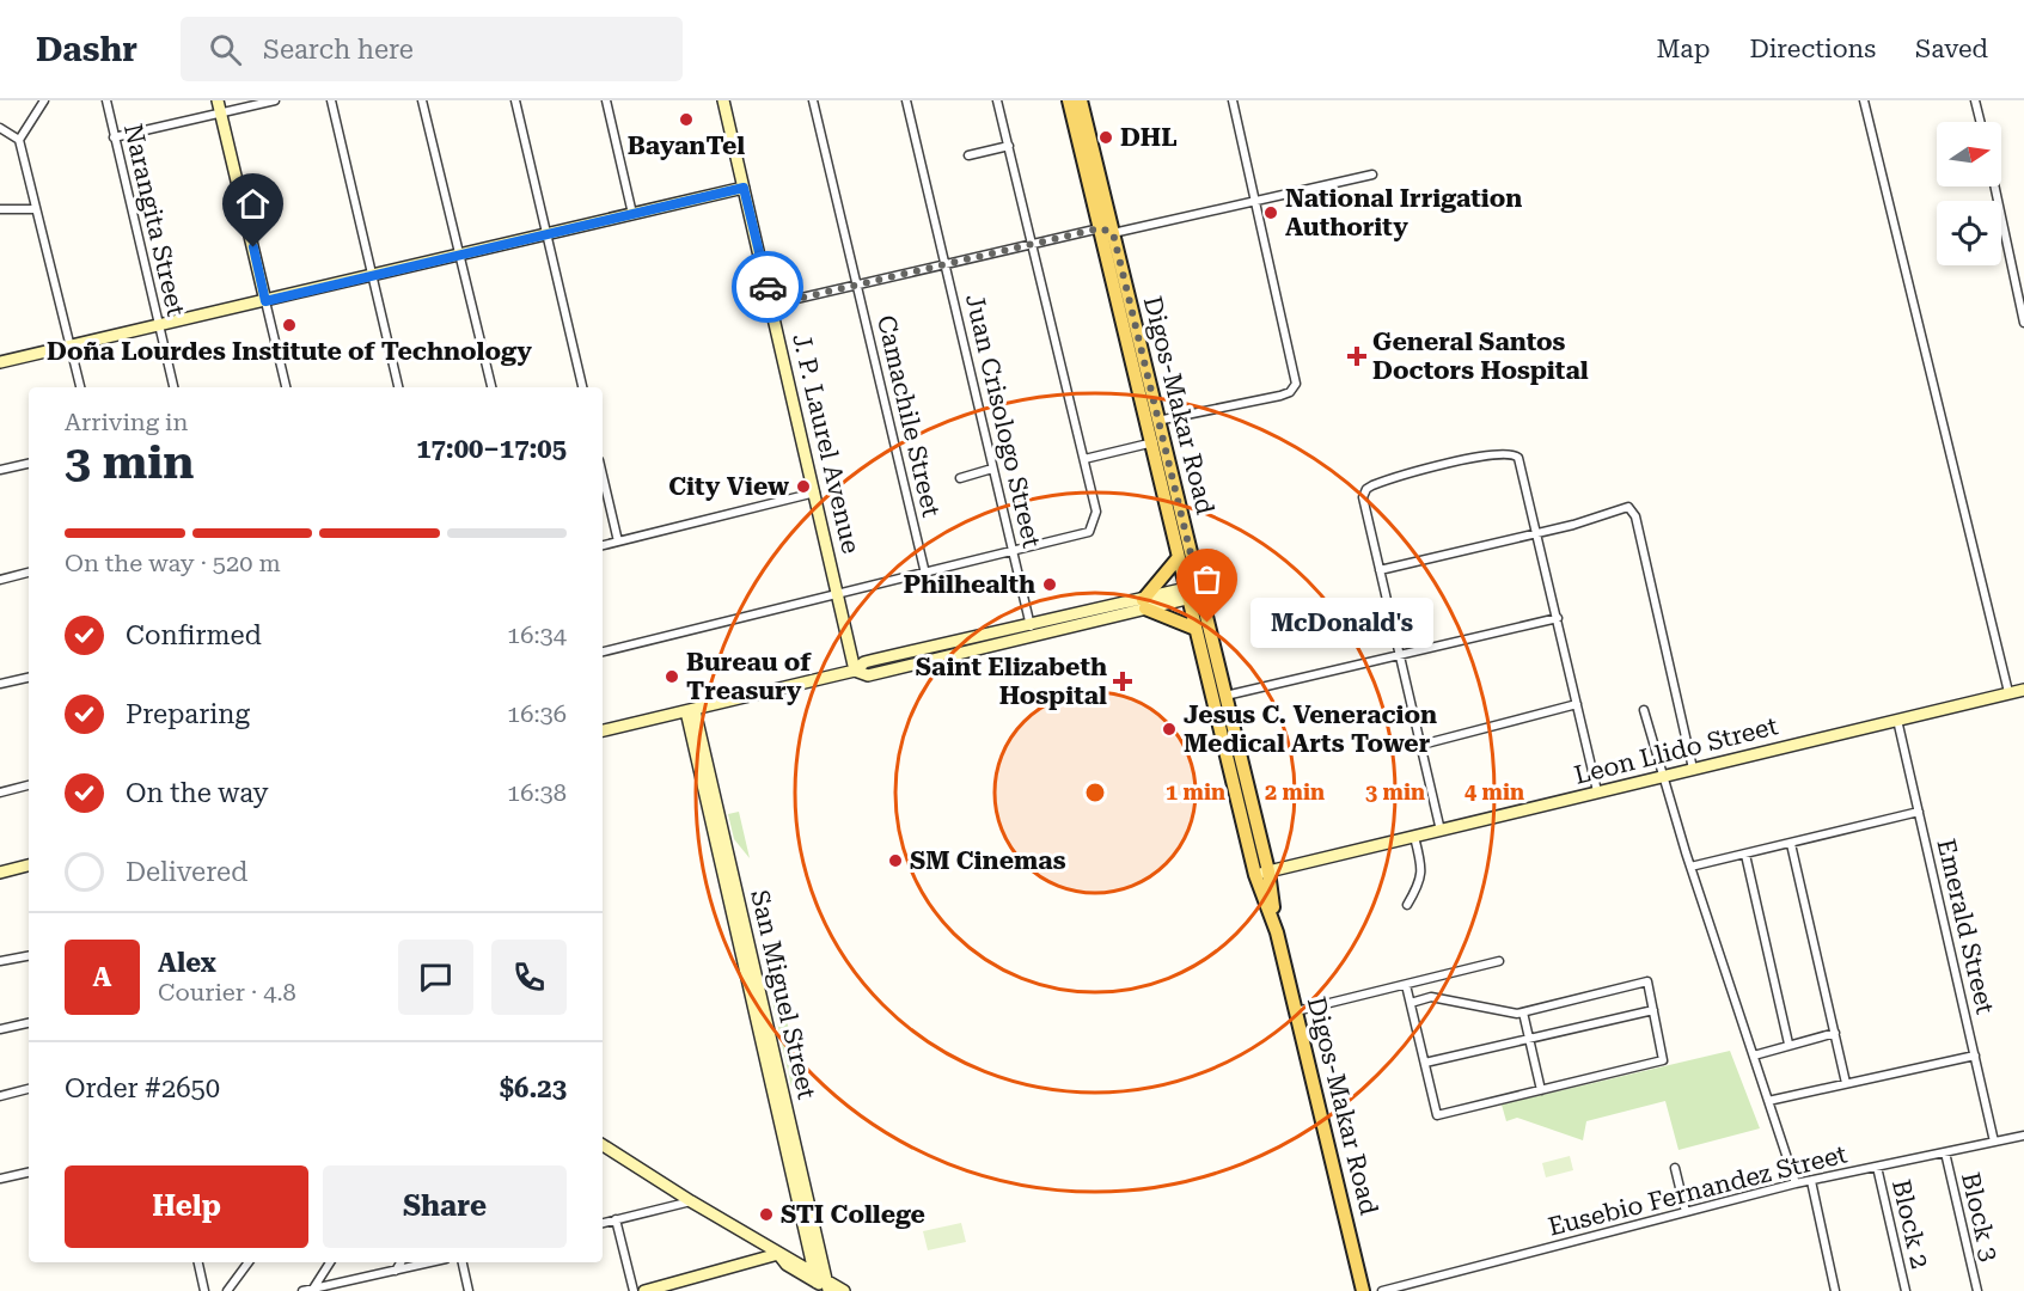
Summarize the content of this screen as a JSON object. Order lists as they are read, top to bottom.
{
  "streets": {
    "main road": ["Digos-Makar Road"],
    "street": [
      "Narangita Street",
      "Camachile Street",
      "Juan Crisologo Street",
      "J. P. Laurel Avenue",
      "Leon Llido Street",
      "Emerald Street",
      "San Miguel Street",
      "Eusebio Fernandez Street",
      "Block 3",
      "Block 2"
    ]
  },
  "crossings": [
    ["Digos-Makar Road", "Leon Llido Street"],
    ["Leon Llido Street", "Emerald Street"],
    ["Emerald Street", "Eusebio Fernandez Street"],
    ["Eusebio Fernandez Street", "Block 3"],
    ["Eusebio Fernandez Street", "Block 2"]
  ],
  "places": {
    "other": [
      "BayanTel",
      "DHL",
      "National Irrigation Authority",
      "Doña Lourdes Institute of Technology",
      "City View",
      "Philhealth",
      "McDonald's",
      "Bureau of Treasury",
      "Jesus C. Veneracion Medical Arts Tower",
      "SM Cinemas",
      "STI College"
    ],
    "health": ["General Santos Doctors Hospital", "Saint Elizabeth Hospital"]
  },
  "north": "right",
  "page": {
    "header": "Dashr",
    "search": "Search here",
    "nav": ["Map", "Directions", "Saved"],
    "heading": ["3 min", "Arriving in", "17:00–17:05"],
    "panel": [
      "Alex",
      "Courier · 4.8",
      "Order #2650",
      "$6.23"
    ],
    "bar": "On the way · 520 m",
    "list": [
      ["Confirmed", "16:34"],
      ["Preparing", "16:36"],
      ["On the way", "16:38"],
      "Delivered"
    ],
    "bubble": "McDonald's",
    "round": "A",
    "buttons": ["Help", "Share"]
  },
  "rings": [
    "1 min",
    "2 min",
    "3 min",
    "4 min"
  ]
}
